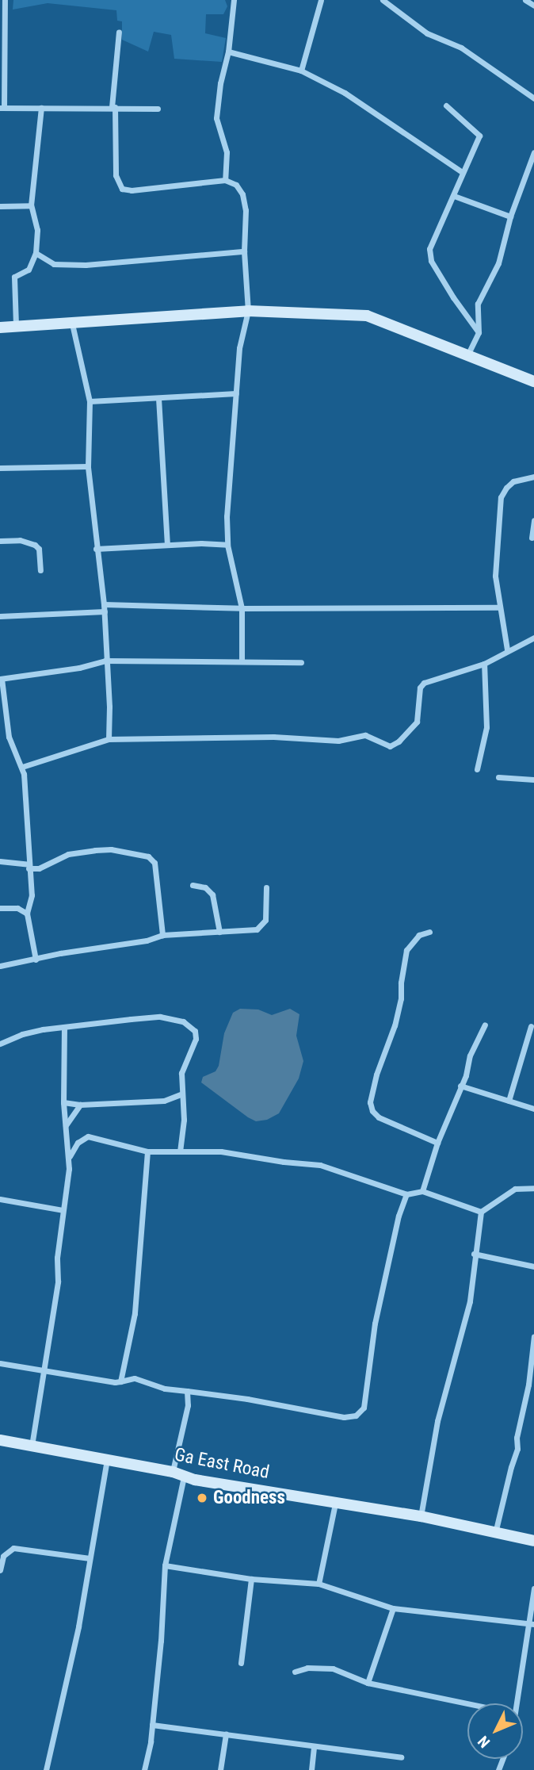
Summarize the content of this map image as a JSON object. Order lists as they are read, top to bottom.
{
  "streets": {
    "street": ["Ga East Road"]
  },
  "places": ["Goodness"],
  "north": "bottom left"
}
